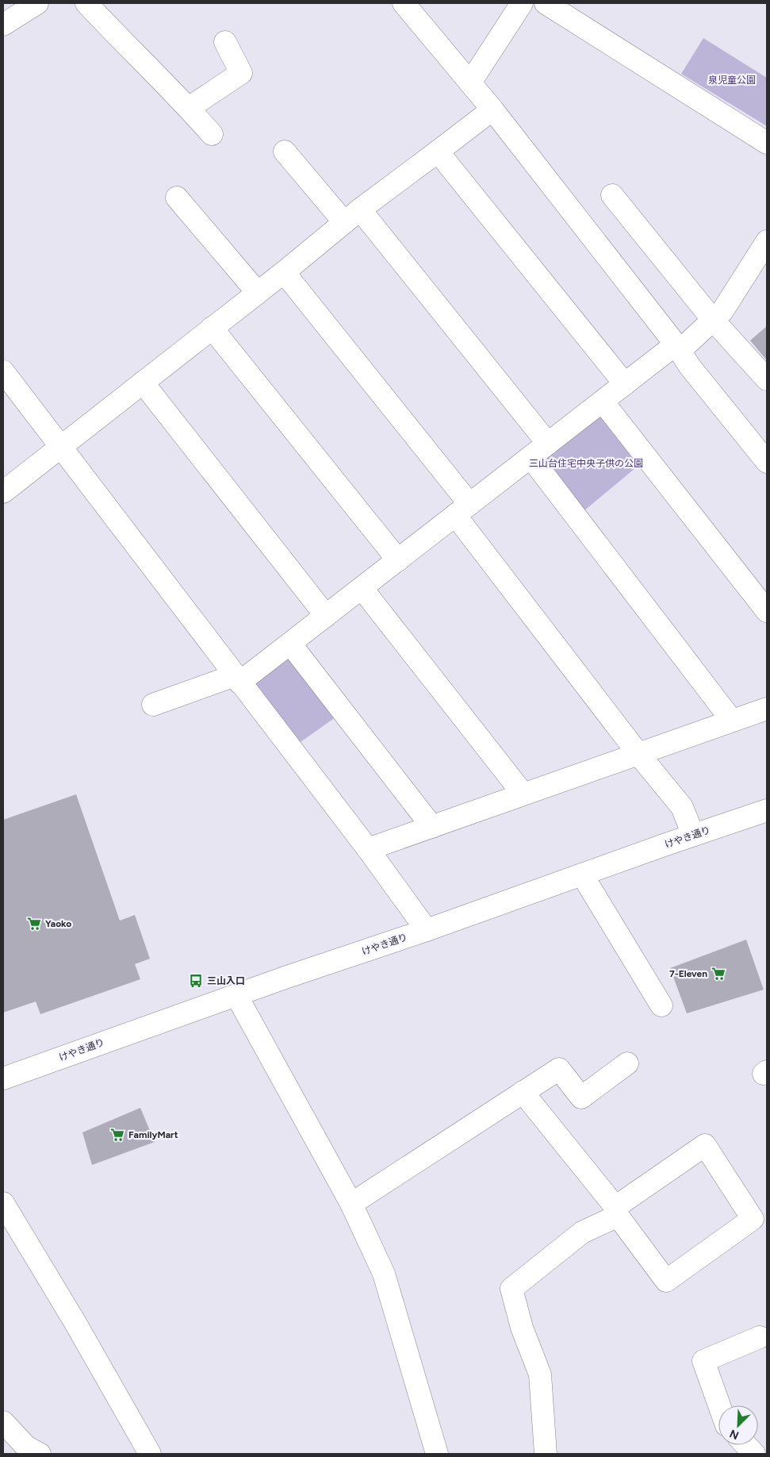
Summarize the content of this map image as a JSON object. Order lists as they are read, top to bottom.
{
  "streets": {
    "street": ["けやき通り"]
  },
  "parks": ["泉児童公園", "三山台住宅中央子供の公園"],
  "places": {
    "supermarket": ["Yaoko", "7-Eleven", "FamilyMart"],
    "bus stop": ["三山入口"]
  },
  "north": "bottom left"
}
